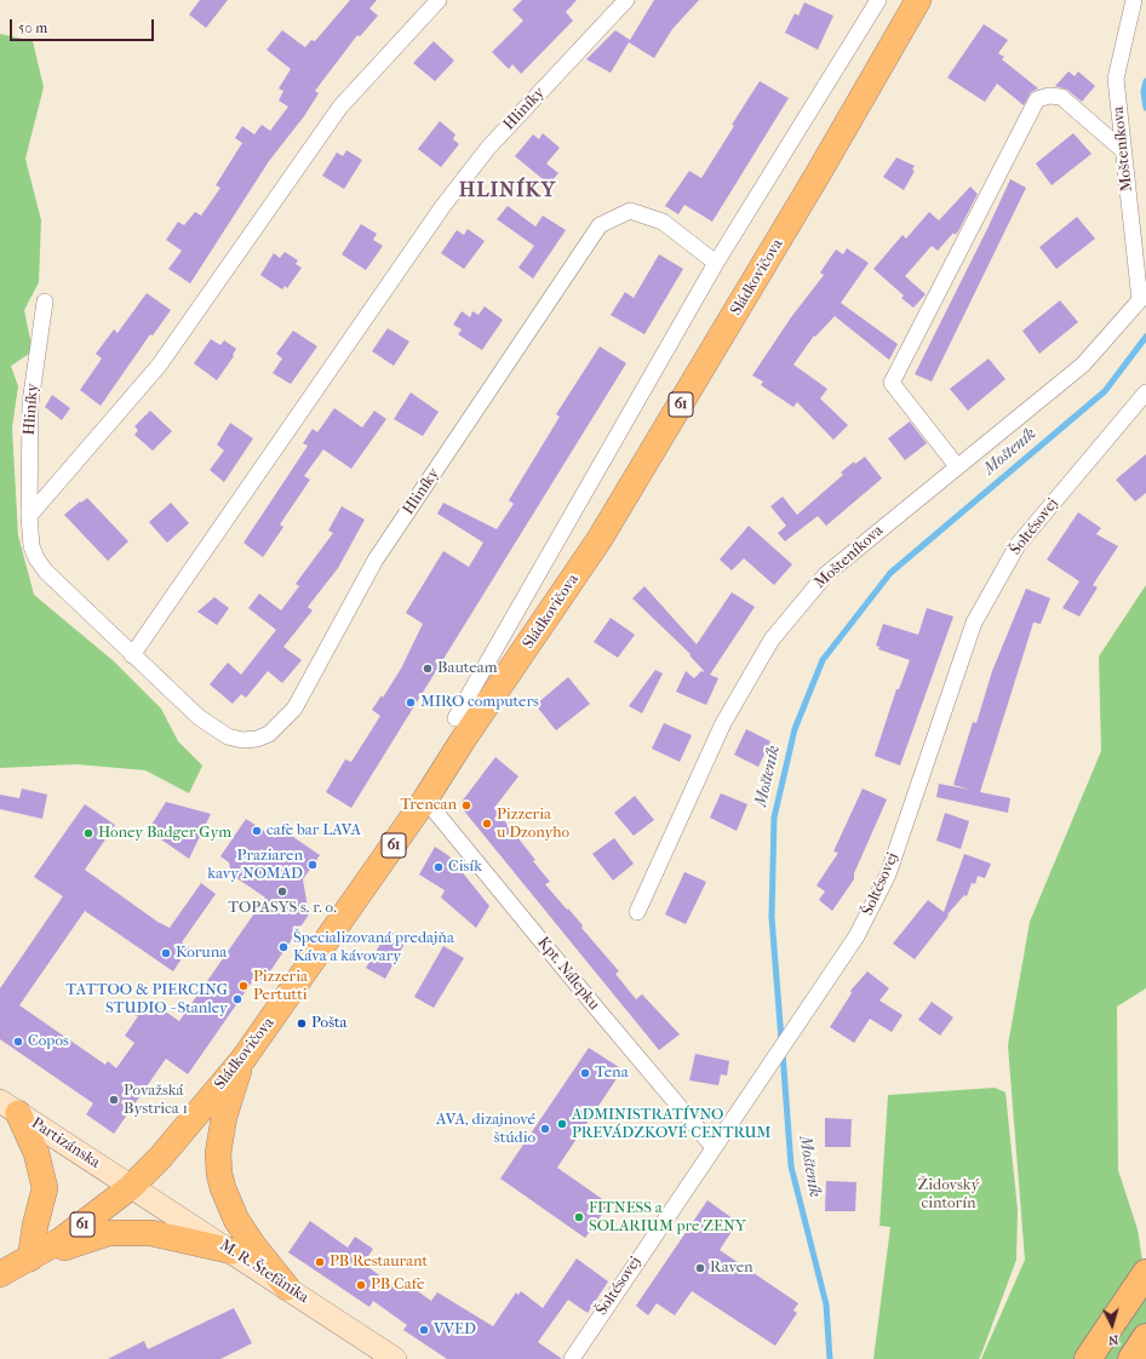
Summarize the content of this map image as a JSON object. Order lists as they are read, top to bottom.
{
  "streets": {
    "main road": [
      "Sládkovičova",
      "61",
      "Partizánska",
      "M. R. Štefánika"
    ],
    "street": [
      "Hliníky",
      "Mošteníkova",
      "Šoltésovej",
      "Kpt. Nálepku"
    ]
  },
  "crossings": [
    ["Hliníky", "Sládkovičova"],
    ["Sládkovičova", "61"],
    ["Sládkovičova", "Kpt. Nálepku"],
    ["Sládkovičova", "Partizánska"],
    ["Sládkovičova", "M. R. Štefánika"],
    ["61", "Partizánska"],
    ["61", "M. R. Štefánika"],
    ["Šoltésovej", "Kpt. Nálepku"],
    ["Partizánska", "M. R. Štefánika"]
  ],
  "districts": ["HLINÍKY"],
  "water": ["Mošteník"],
  "parks": ["Židovský cintorín"],
  "places": [
    "Bauteam",
    "MIRO computers",
    "Trencan",
    "Pizzeria u Dzonyho",
    "cafe bar LAVA",
    "Honey Badger Gym",
    "Praziaren kavy NOMAD",
    "Cisík",
    "TOPASYS s. r. o.",
    "Špecializovaná predajňa Káva a kávovary",
    "Koruna",
    "Pizzeria Pertutti",
    "TATTOO & PIERCING STUDIO - Stanley",
    "Pošta",
    "Copos",
    "Tena",
    "Považská Bystrica 1",
    "ADMINISTRATÍVNO PREVÁDZKOVÉ CENTRUM",
    "AVA, dizajnové štúdio",
    "FITNESS a SOLARIUM pre ZENY",
    "PB Restaurant",
    "Raven",
    "PB Cafe",
    "VVED"
  ],
  "scale_bar": "50 m",
  "north": "bottom"
}
